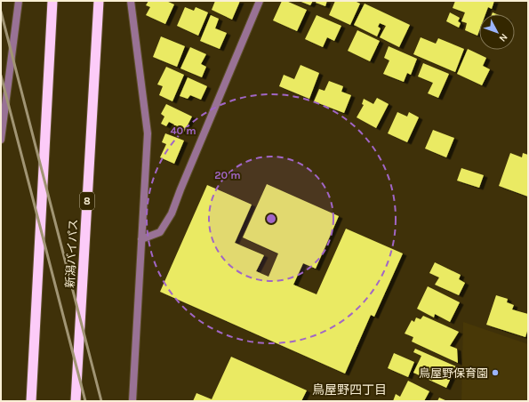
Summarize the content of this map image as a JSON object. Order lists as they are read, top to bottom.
{
  "streets": {
    "highway": ["8", "新潟バイパス"]
  },
  "districts": ["鳥屋野四丁目"],
  "places": ["鳥屋野保育園"],
  "north": "bottom right",
  "rings": ["40 m", "20 m"]
}
